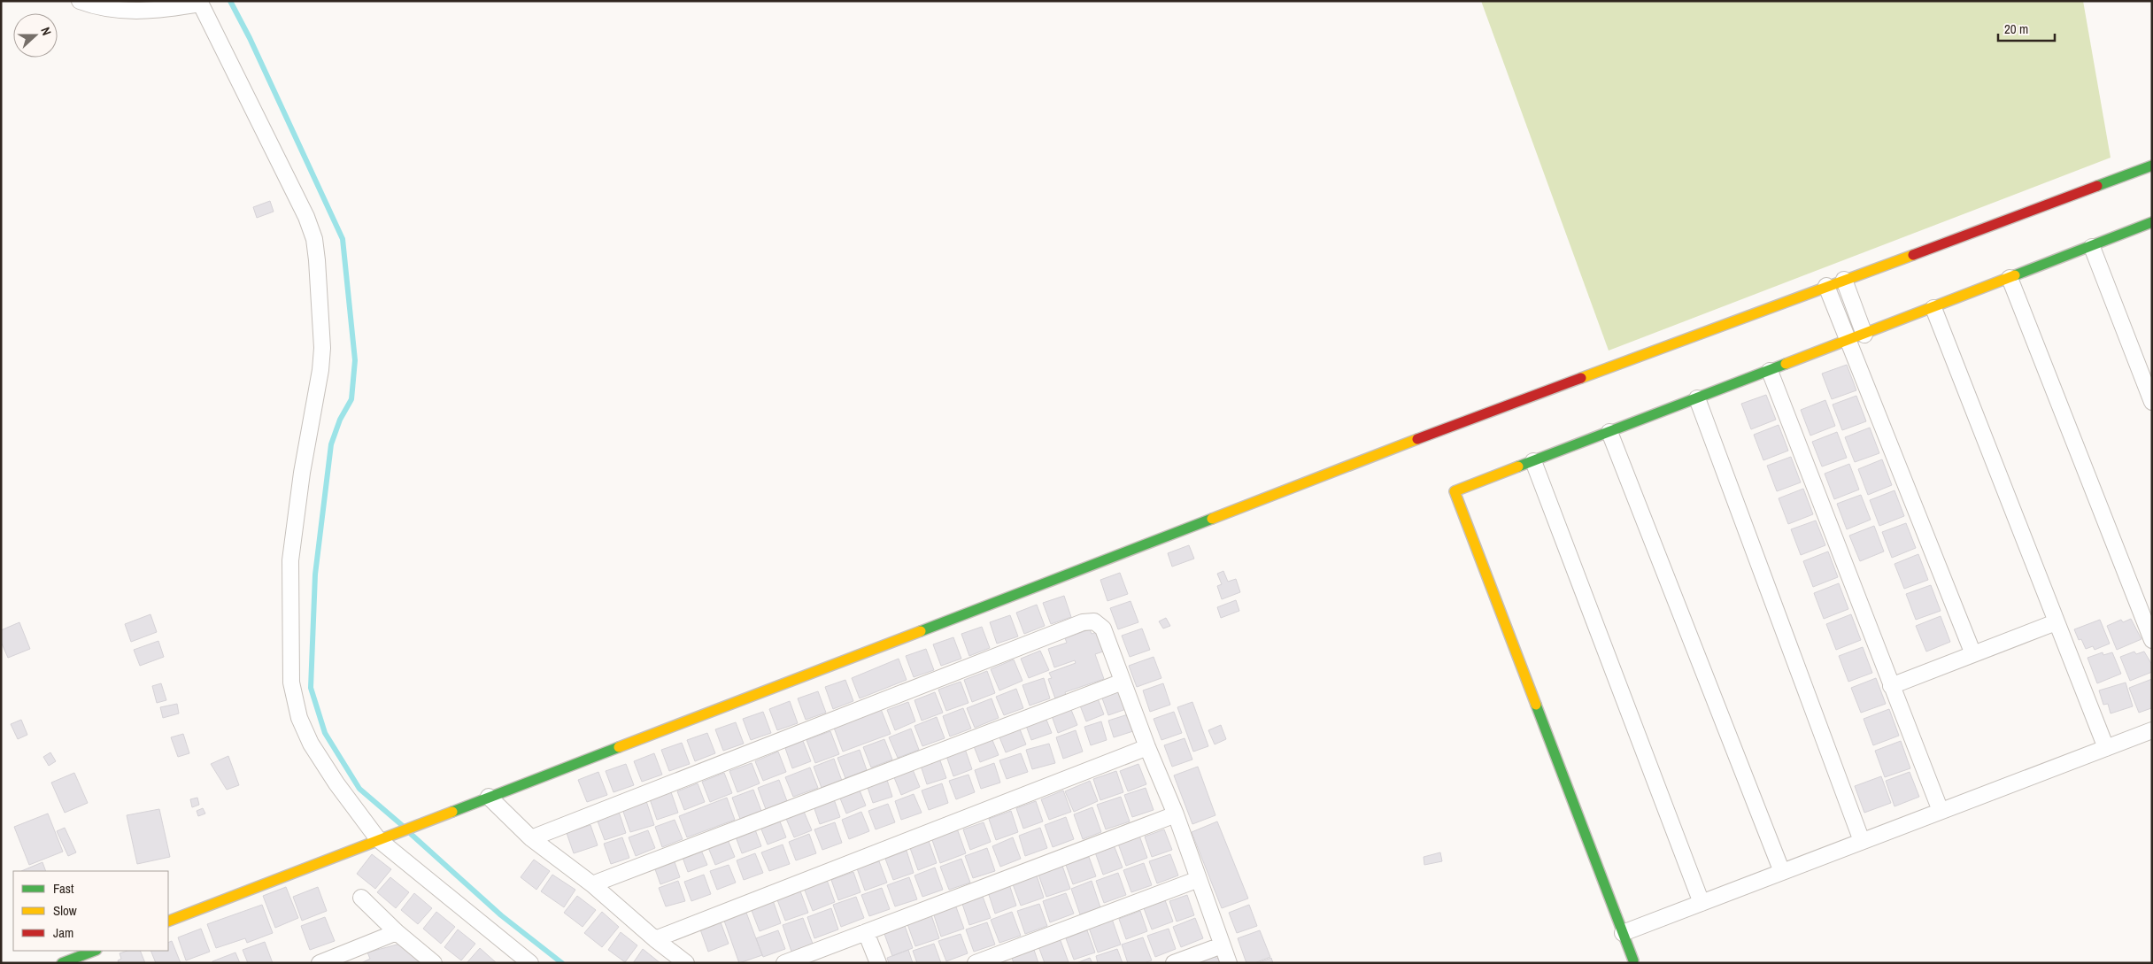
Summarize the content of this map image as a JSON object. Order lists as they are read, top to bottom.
{
  "legend": ["Fast", "Slow", "Jam"],
  "scale_bar": "20 m",
  "north": "right"
}
